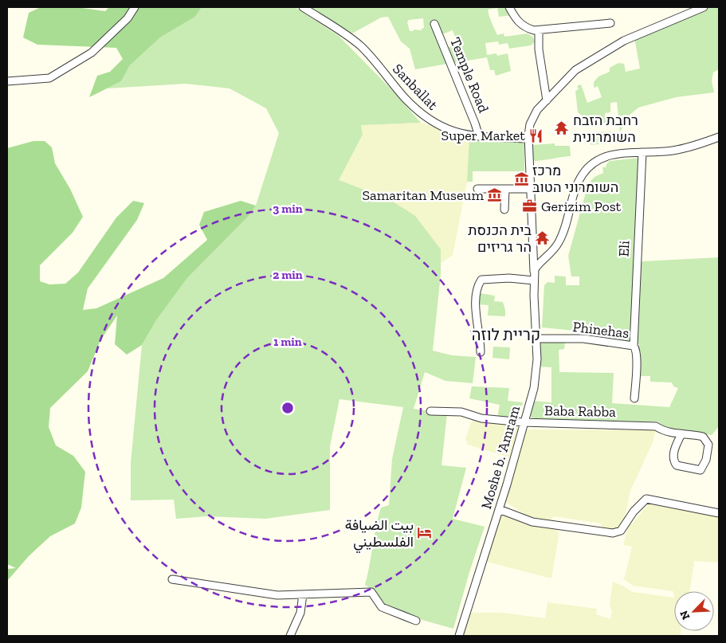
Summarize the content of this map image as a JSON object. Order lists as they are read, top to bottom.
{
  "streets": {
    "street": [
      "Temple Road",
      "Sanballat",
      "Eli",
      "Phinehas",
      "Baba Rabba",
      "Moshe b. 'Amram"
    ]
  },
  "crossings": [
    ["Temple Road", "Sanballat"],
    ["Sanballat", "Moshe b. 'Amram"],
    ["Eli", "Phinehas"],
    ["Phinehas", "Moshe b. 'Amram"],
    ["Baba Rabba", "Moshe b. 'Amram"]
  ],
  "districts": ["קריית לוזה"],
  "places": {
    "temple": ["רחבת הזבח השומרונית", "בית הכנסת הר גריזים"],
    "restaurant": ["Super Market"],
    "museum": ["מרכז השומרוני הטוב", "Samaritan Museum"],
    "office": ["Gerizim Post"],
    "hotel": ["بيت الضيافة الفلسطيني"]
  },
  "north": "bottom left",
  "rings": ["3 min", "2 min", "1 min"]
}
